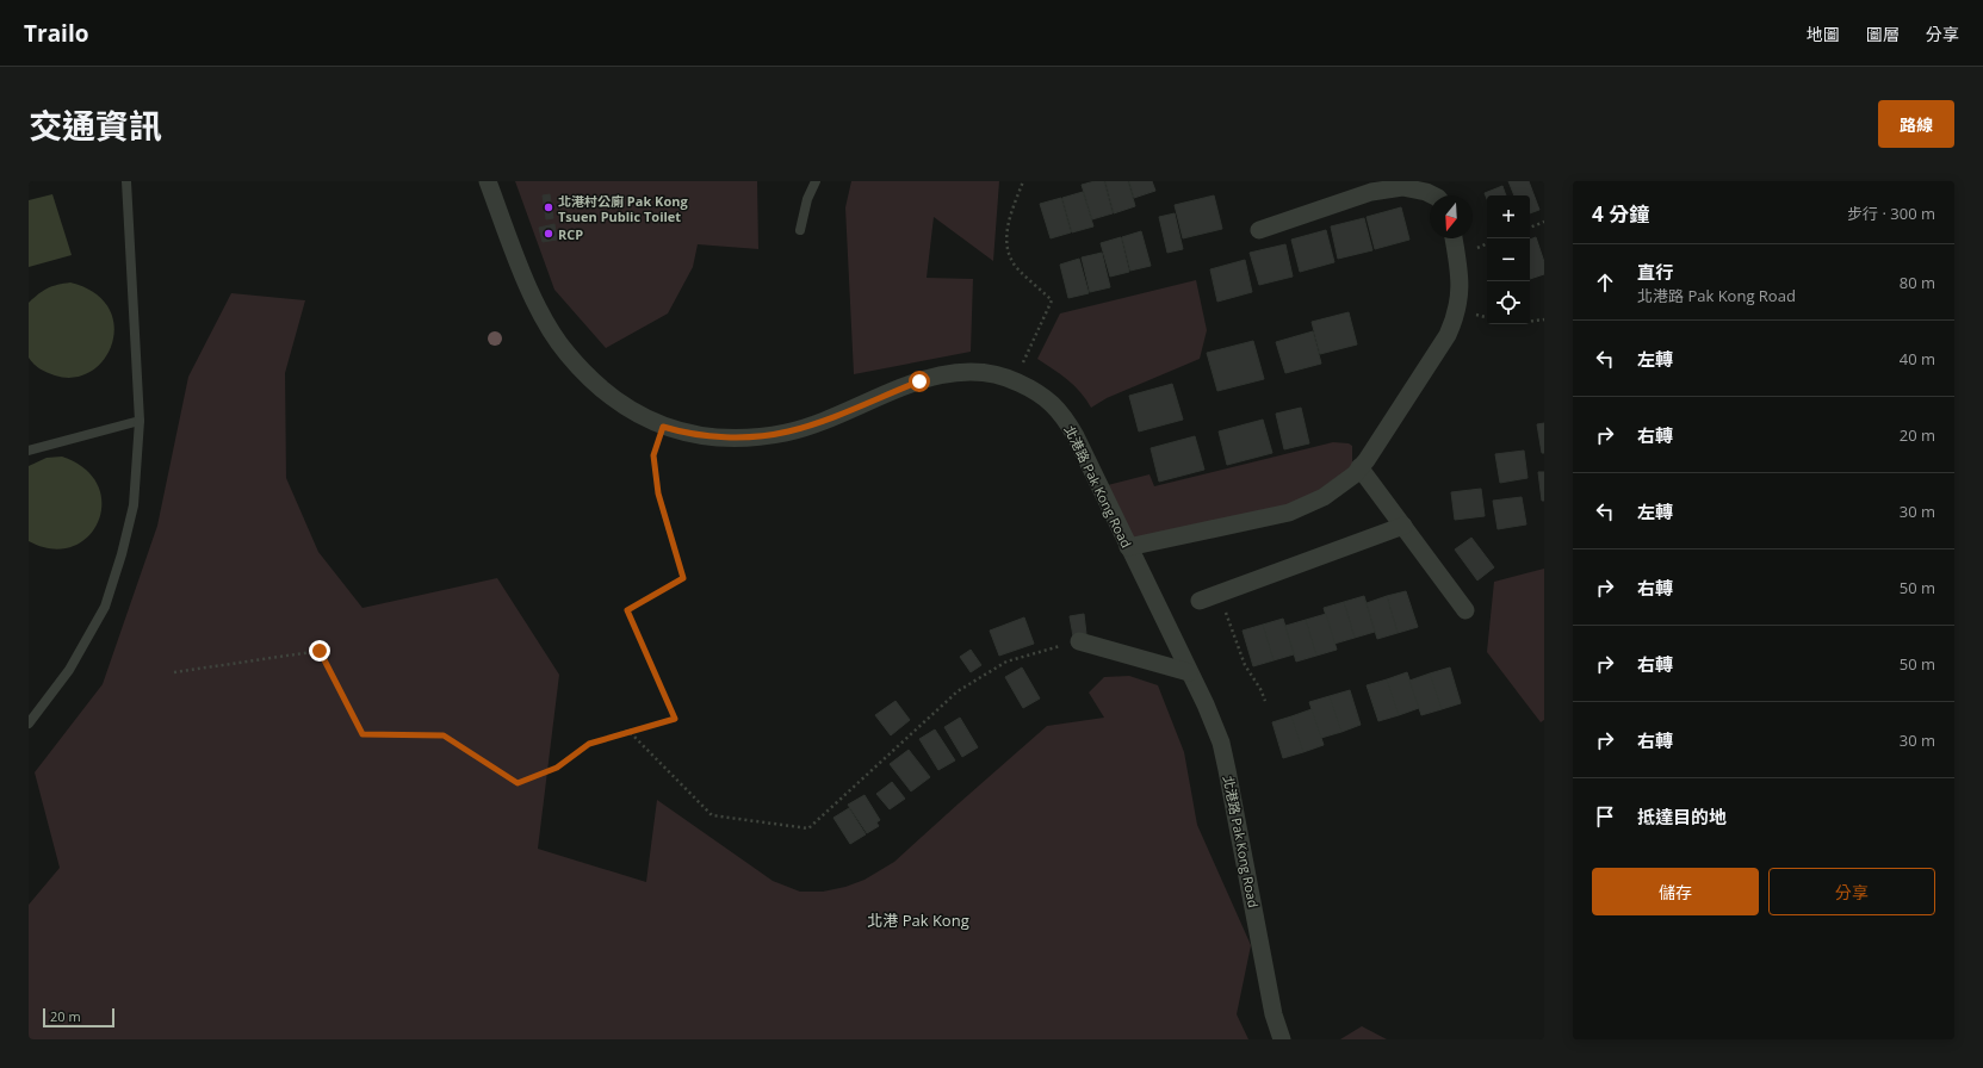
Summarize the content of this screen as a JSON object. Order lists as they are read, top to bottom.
{
  "streets": {
    "street": ["北港路 Pak Kong Road"]
  },
  "districts": ["北港 Pak Kong"],
  "places": ["北港村公廁 Pak Kong Tsuen Public Toilet", "RCP"],
  "scale_bar": "20 m",
  "north": "bottom",
  "page": {
    "header": "Trailo",
    "nav": ["地圖", "圖層", "分享"],
    "title": "交通資訊",
    "buttons": [
      "路線",
      ["儲存", "分享"]
    ],
    "heading": ["4 分鐘", "步行 · 300 m"],
    "map_buttons": ["+", "−"],
    "list": [
      ["直行", "北港路 Pak Kong Road", "80 m"],
      ["左轉", "40 m"],
      ["右轉", "20 m"],
      ["左轉", "30 m"],
      ["右轉", "50 m"],
      ["右轉", "50 m"],
      ["右轉", "30 m"],
      "抵達目的地"
    ],
    "scale": "20 m"
  }
}
